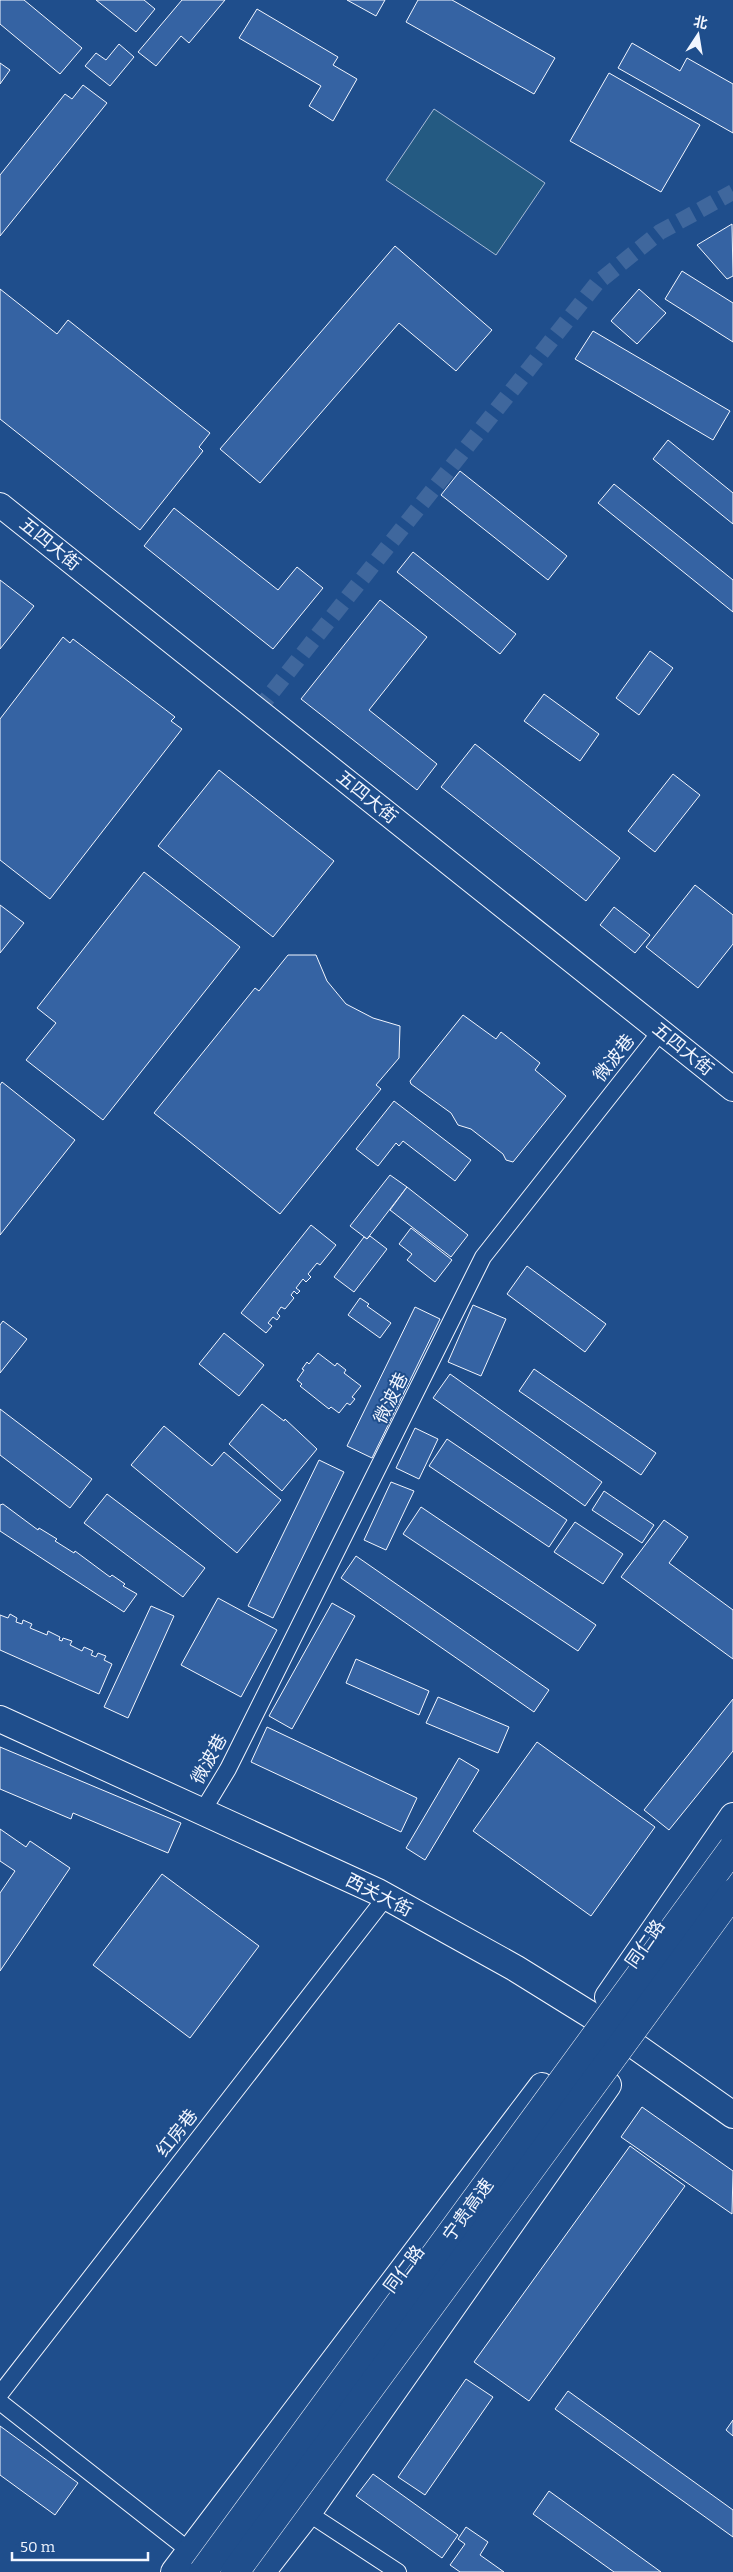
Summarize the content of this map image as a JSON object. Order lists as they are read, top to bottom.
{
  "streets": {
    "highway": ["宁贵高速"],
    "main road": ["五四大街", "西关大街", "同仁路"],
    "street": ["微波巷", "红房巷"]
  },
  "crossings": [
    ["五四大街", "微波巷"],
    ["微波巷", "西关大街"],
    ["西关大街", "同仁路"],
    ["西关大街", "红房巷"],
    ["同仁路", "宁贵高速"]
  ],
  "scale_bar": "50 m",
  "north": "top"
}
